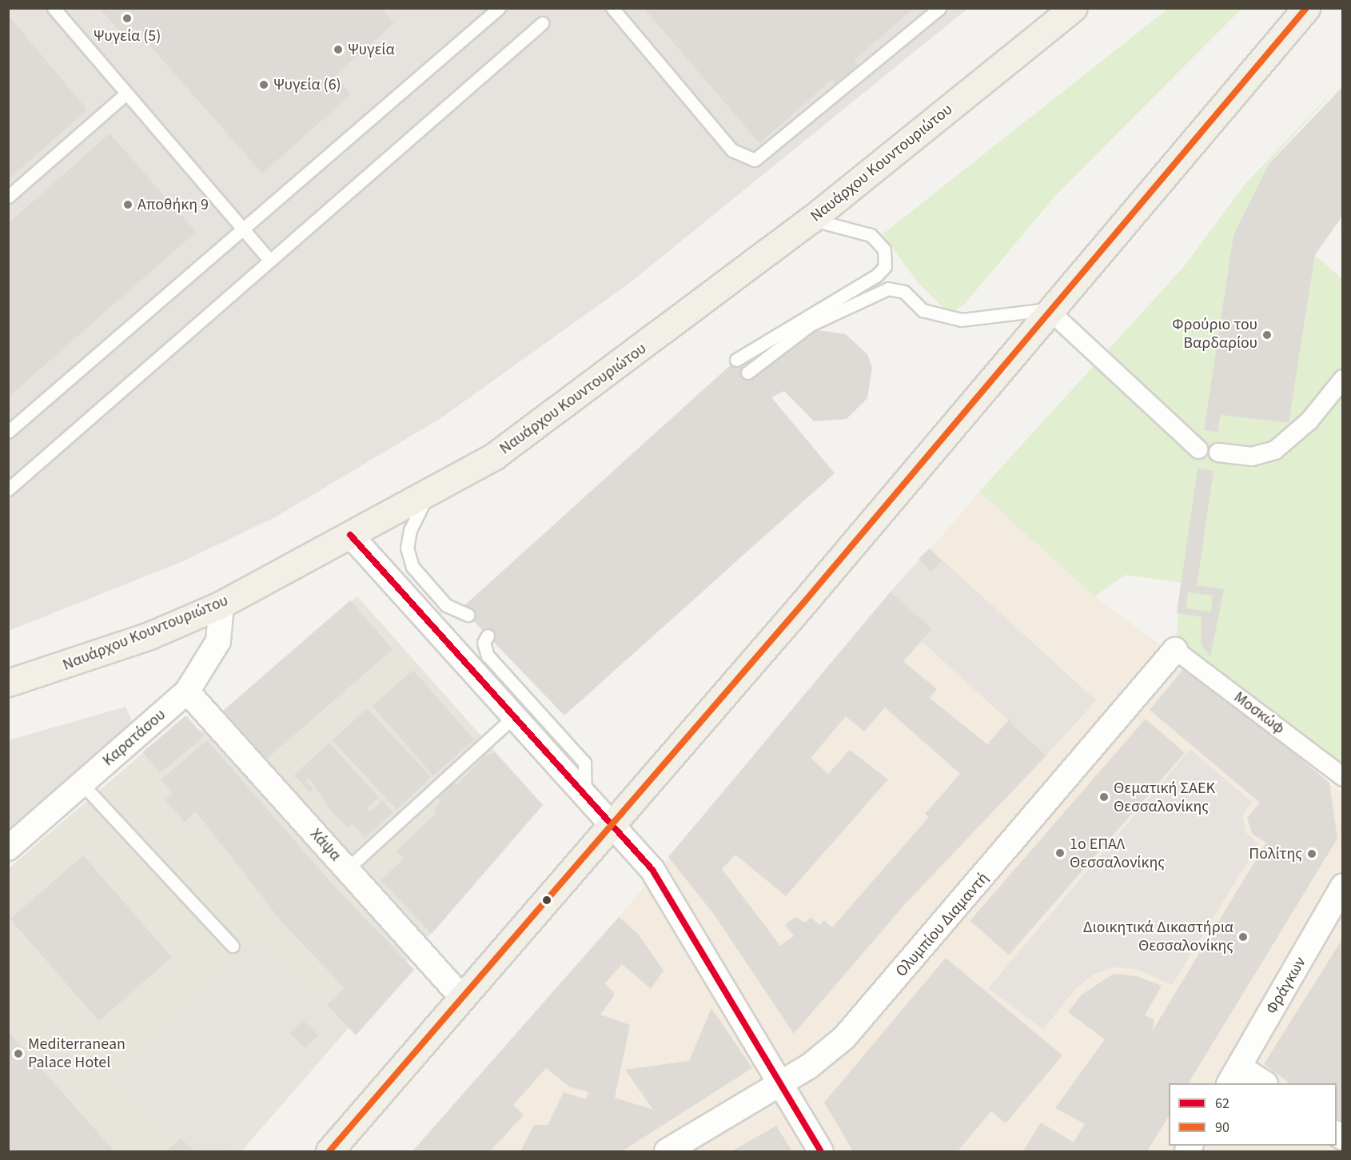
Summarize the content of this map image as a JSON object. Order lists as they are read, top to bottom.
{
  "streets": {
    "main road": ["Ναυάρχου Κουντουριώτου"],
    "street": [
      "Μοσκώφ",
      "Καρατάσου",
      "Χάψα",
      "Ολυμπίου Διαμαντή",
      "Φράγκων"
    ]
  },
  "crossings": [
    ["Ναυάρχου Κουντουριώτου", "Καρατάσου"],
    ["Μοσκώφ", "Ολυμπίου Διαμαντή"],
    ["Καρατάσου", "Χάψα"]
  ],
  "places": [
    "Ψυγεία (5)",
    "Ψυγεία",
    "Ψυγεία (6)",
    "Αποθήκη 9",
    "Φρούριο του Βαρδαρίου",
    "Θεματική ΣΑΕΚ Θεσσαλονίκης",
    "1ο ΕΠΑΛ Θεσσαλονίκης",
    "Πολίτης",
    "Διοικητικά Δικαστήρια Θεσσαλονίκης",
    "Mediterranean Palace Hotel"
  ],
  "lines": ["transit line 90", "transit line 62"],
  "legend": ["62", "90"]
}
